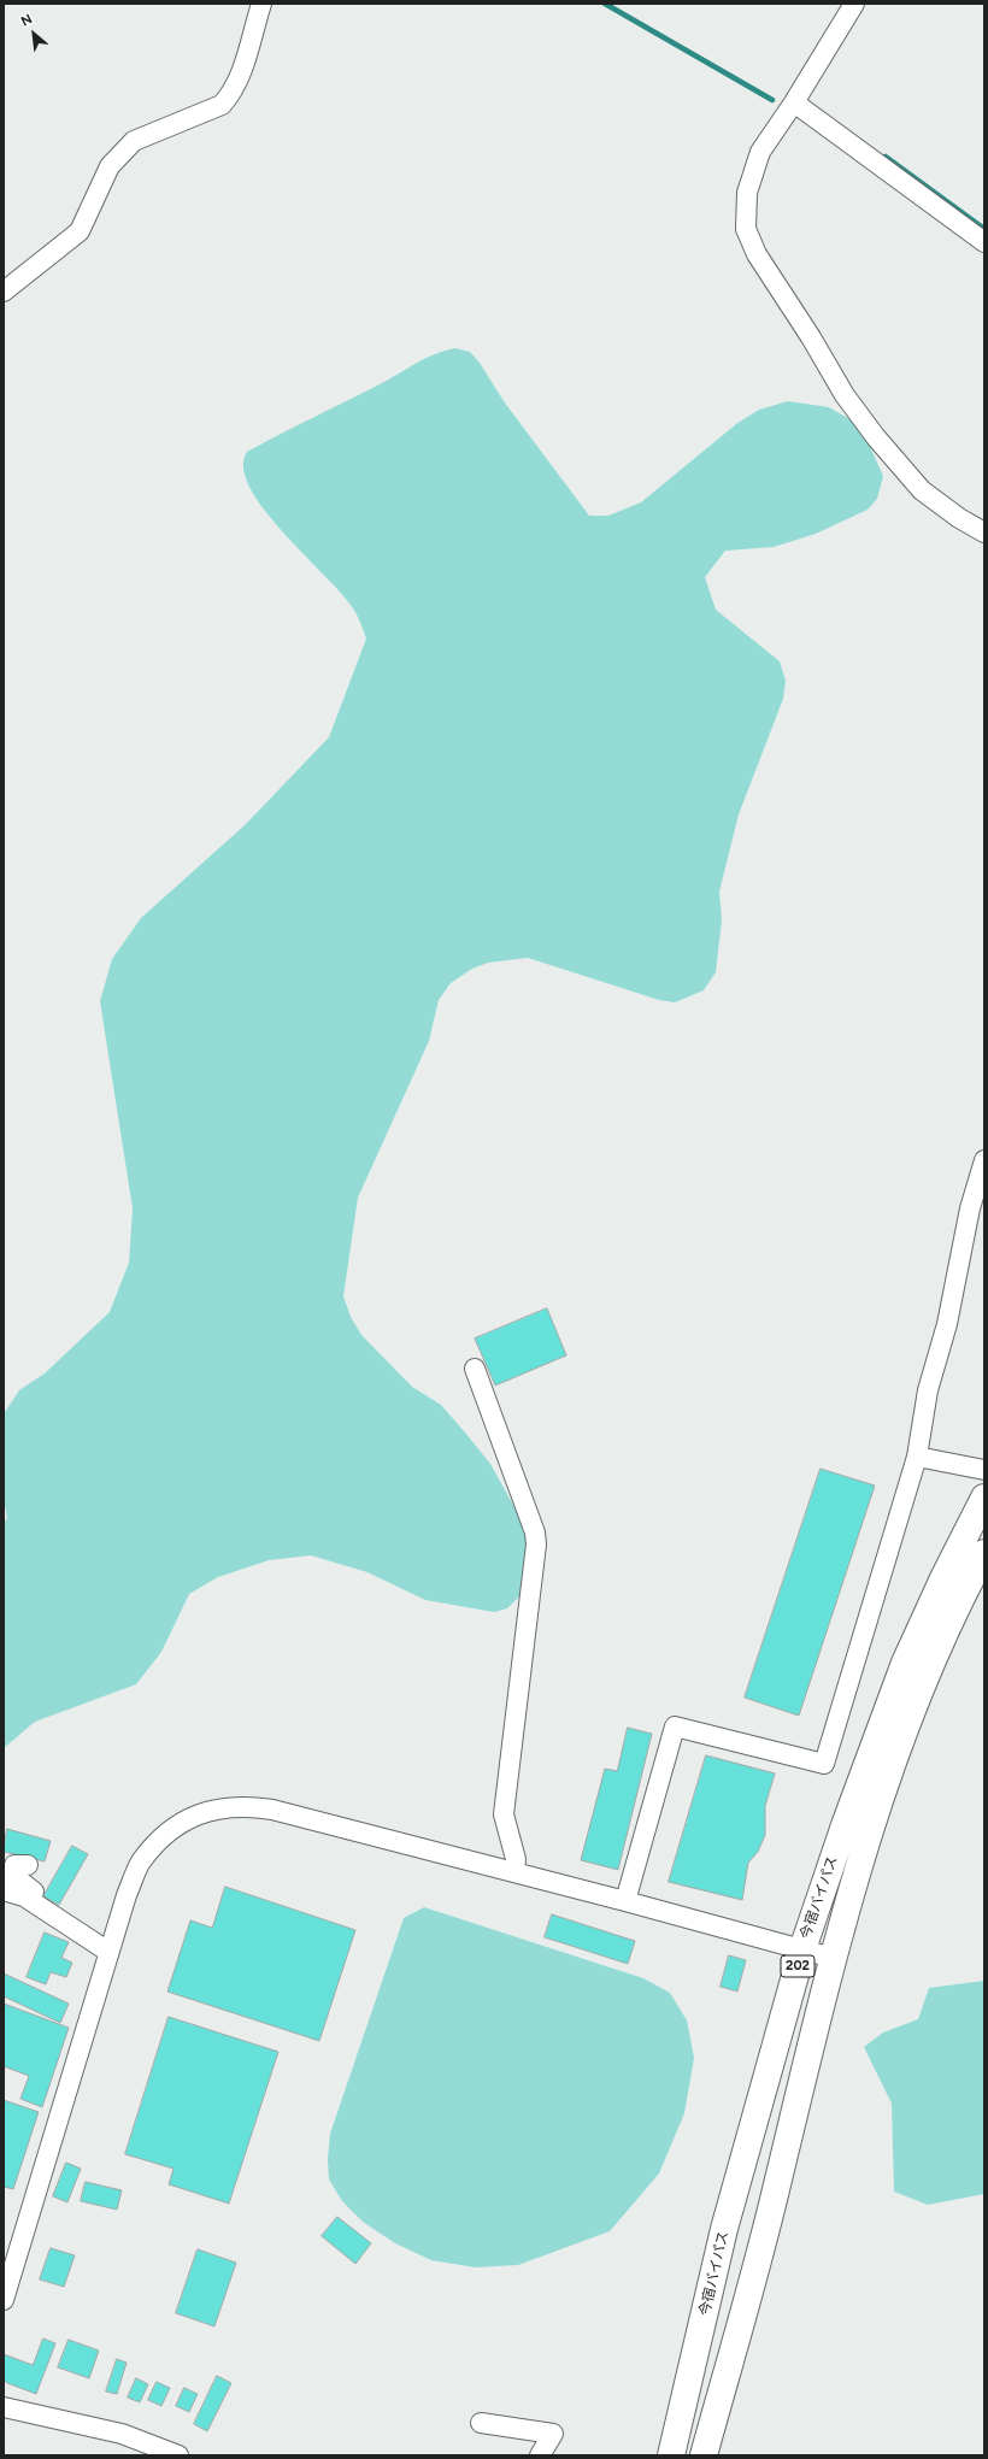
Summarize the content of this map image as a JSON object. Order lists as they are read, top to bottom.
{
  "streets": {
    "highway": ["今宿バイパス", "202"]
  },
  "north": "top left"
}
